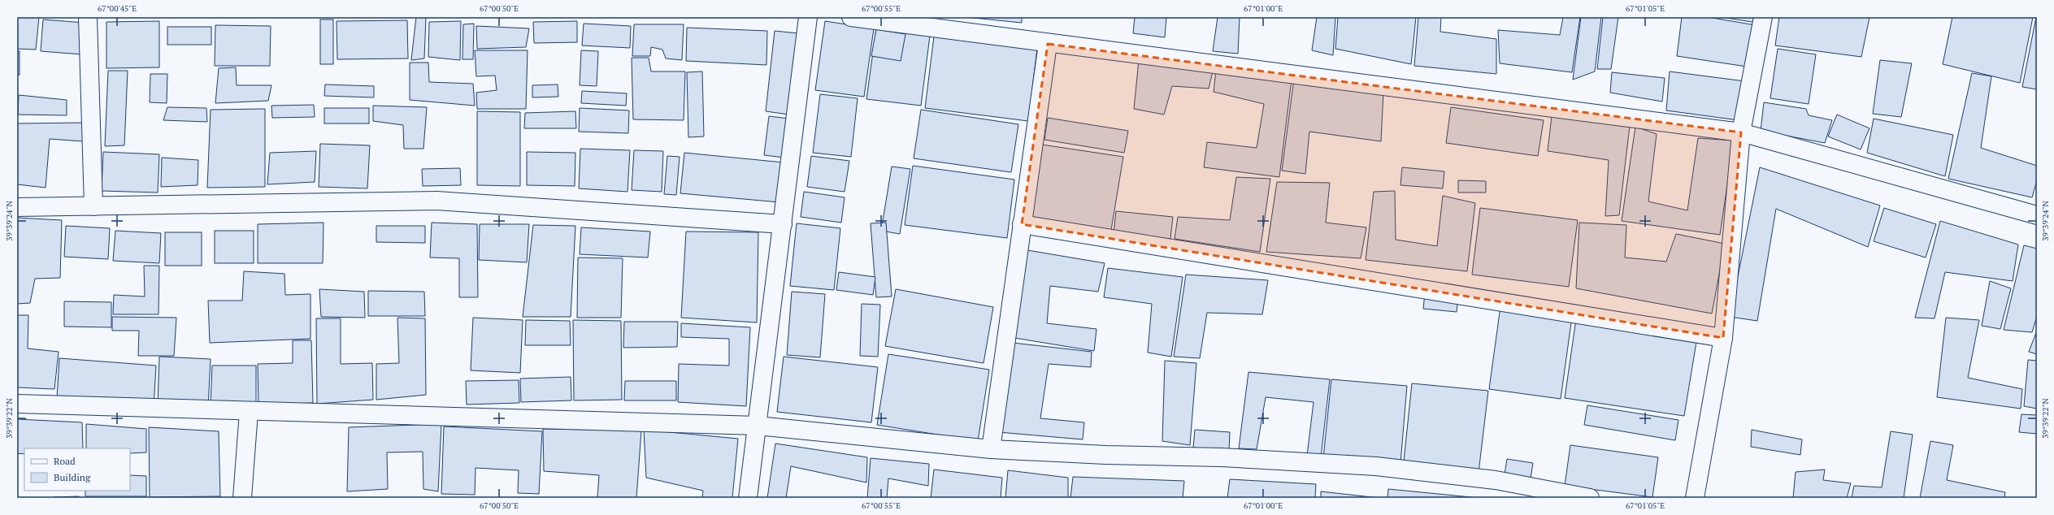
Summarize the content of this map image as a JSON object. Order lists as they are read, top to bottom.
{
  "legend": ["Road", "Building"],
  "coordinates": [
    "67°00'45\"E",
    "67°00'50\"E",
    "67°00'55\"E",
    "67°01'00\"E",
    "67°01'05\"E",
    "39°39'24\"N",
    "39°39'22\"N"
  ]
}
